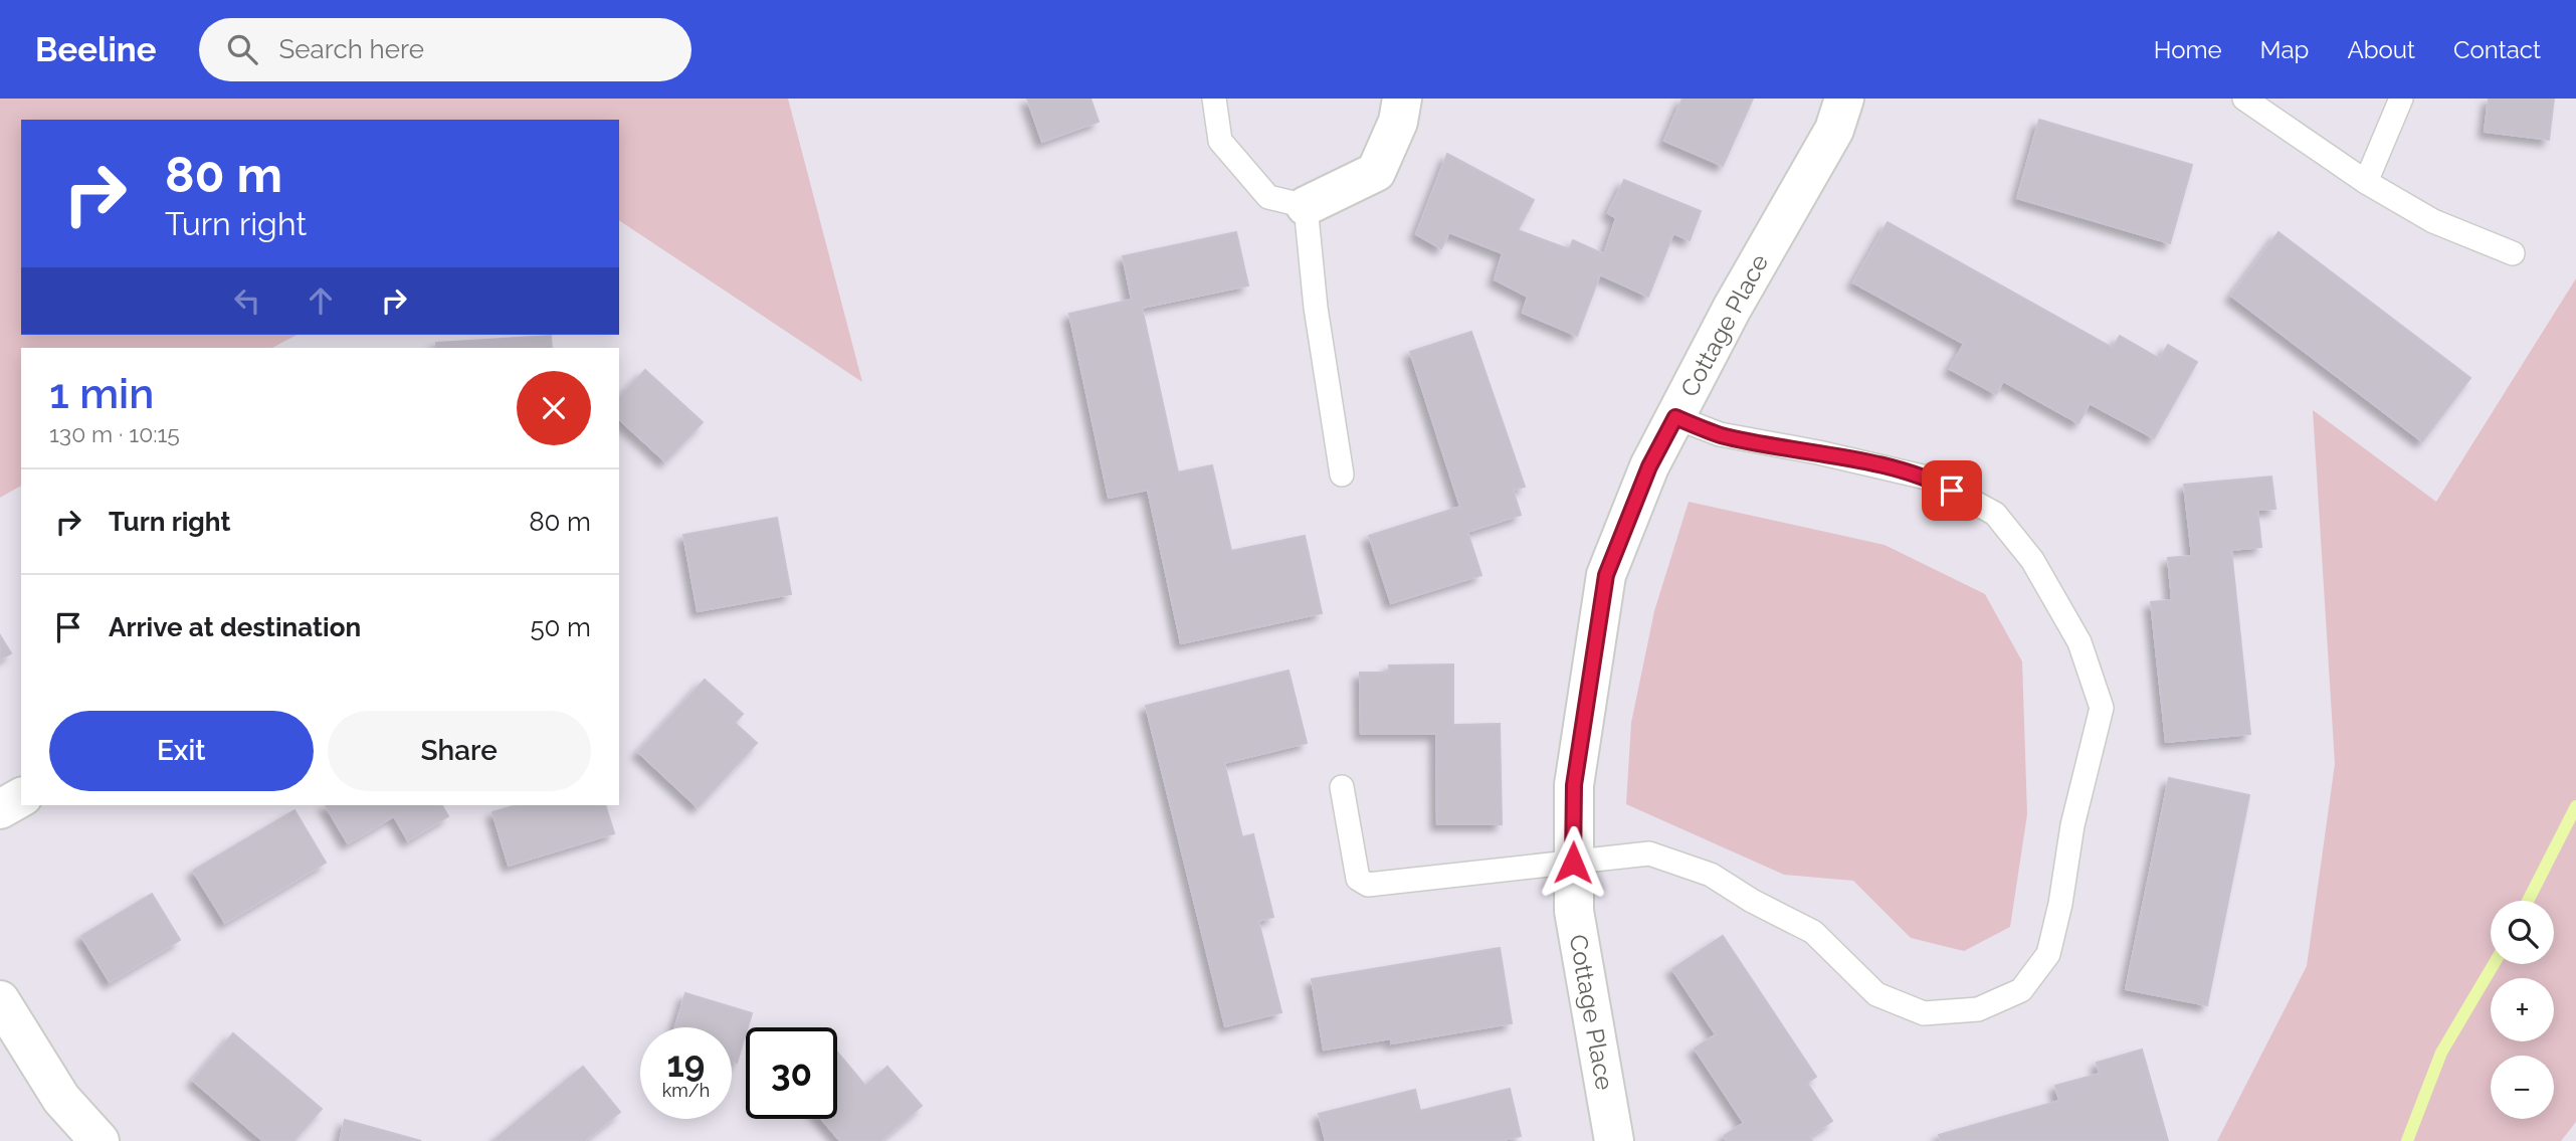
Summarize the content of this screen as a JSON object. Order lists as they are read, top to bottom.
{
  "streets": {
    "street": ["Cottage Place"]
  },
  "page": {
    "header": "Beeline",
    "search": "Search here",
    "nav": [
      "Home",
      "Map",
      "About",
      "Contact"
    ],
    "turn": ["80 m", "Turn right"],
    "heading": ["1 min", "130 m · 10:15"],
    "list": [
      {
        "name": "Turn right",
        "value": "80 m"
      },
      {
        "name": "Arrive at destination",
        "value": "50 m"
      }
    ],
    "buttons": ["Exit", "Share"],
    "map_buttons": ["+", "−"],
    "speed": "19 km/h",
    "limit": "30"
  }
}
